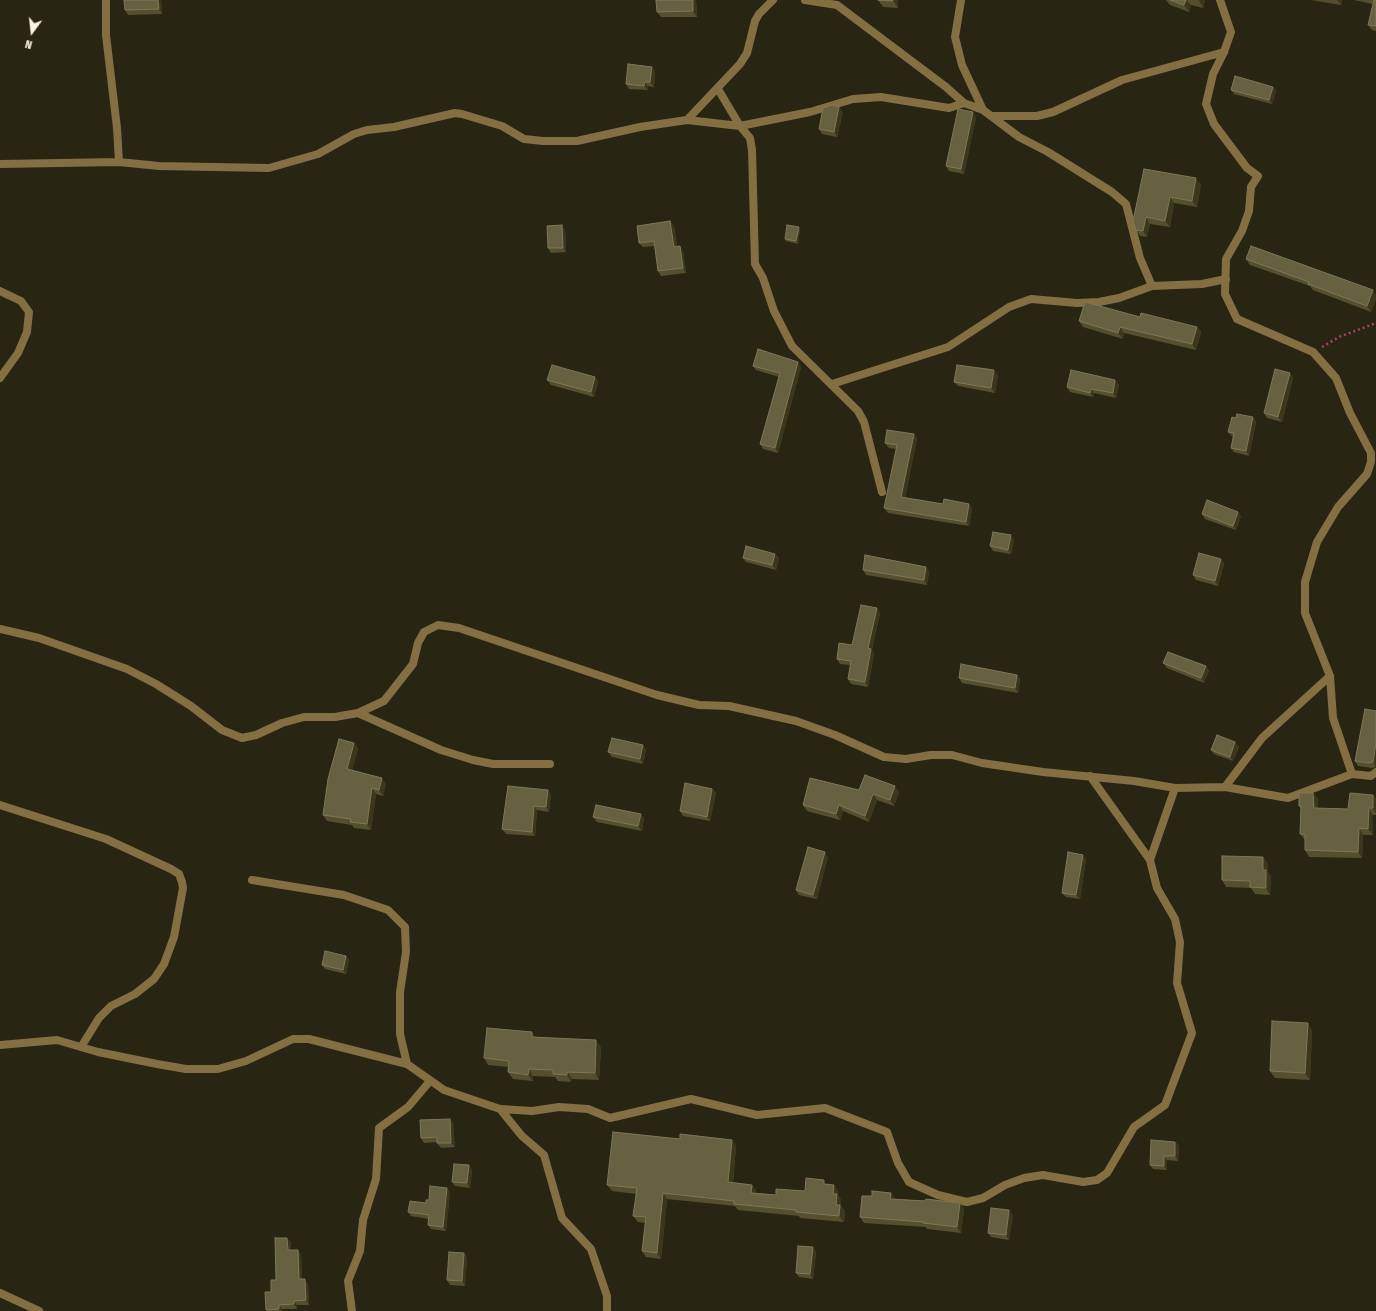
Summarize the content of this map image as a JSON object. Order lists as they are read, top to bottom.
{
  "north": "bottom"
}
